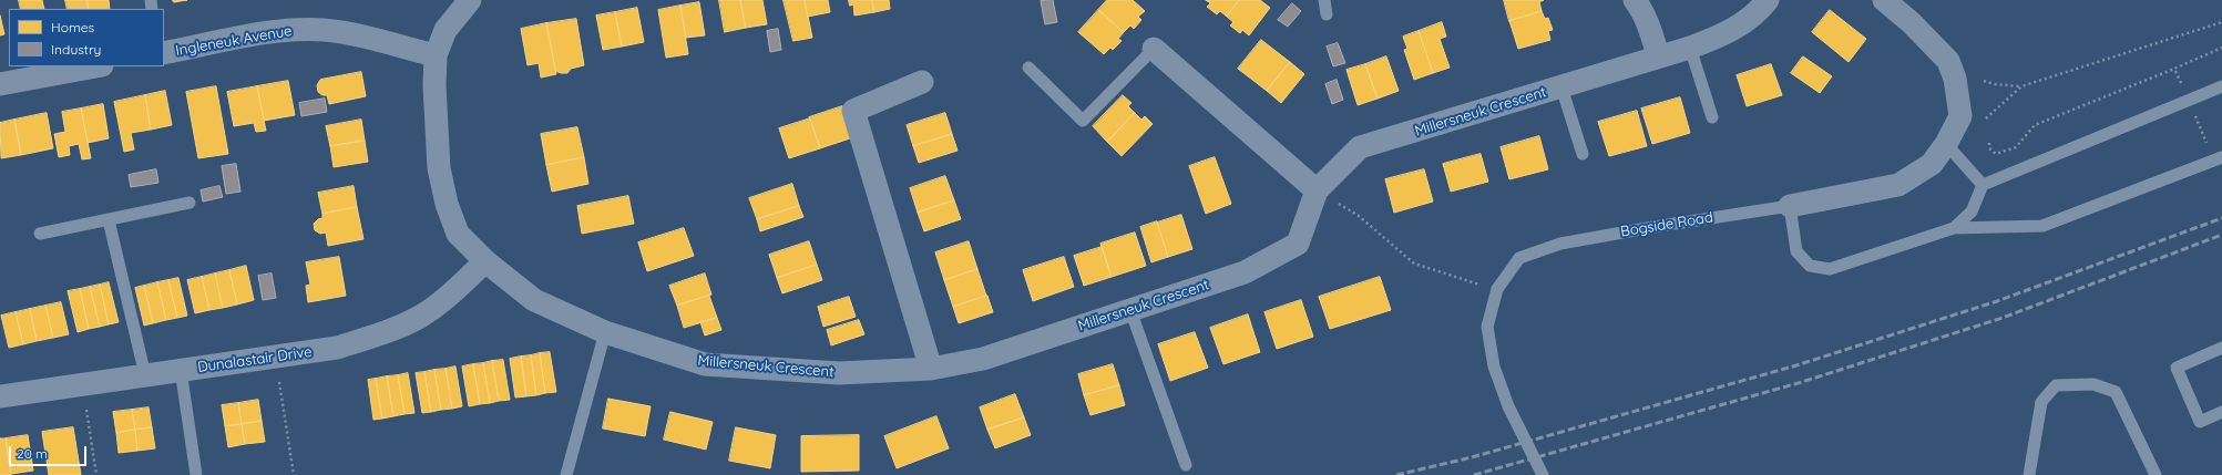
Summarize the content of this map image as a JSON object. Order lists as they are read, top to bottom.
{
  "streets": {
    "street": [
      "Ingleneuk Avenue",
      "Millersneuk Crescent",
      "Bogside Road",
      "Dunalastair Drive"
    ]
  },
  "crossings": [
    ["Ingleneuk Avenue", "Millersneuk Crescent"],
    ["Millersneuk Crescent", "Dunalastair Drive"]
  ],
  "legend": ["Homes", "Industry"],
  "scale_bar": "20 m"
}
